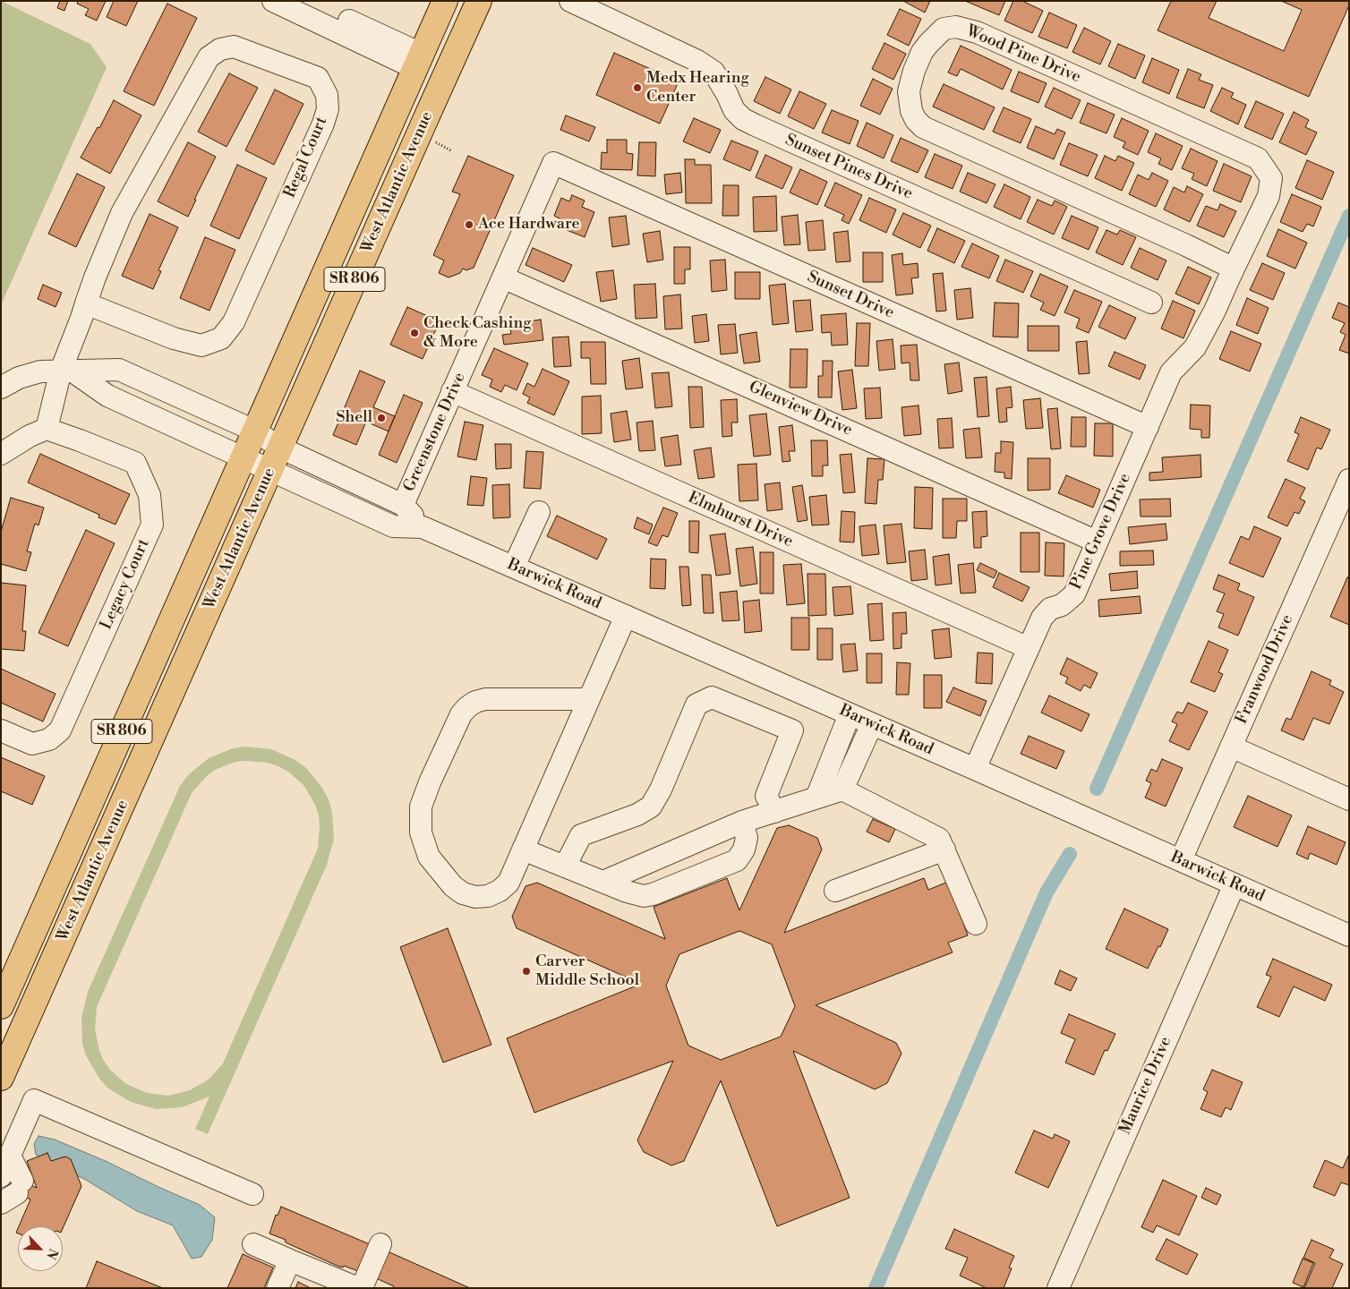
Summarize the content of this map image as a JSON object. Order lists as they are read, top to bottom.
{
  "streets": {
    "main road": ["West Atlantic Avenue", "SR 806"],
    "street": [
      "Wood Pine Drive",
      "Regal Court",
      "Sunset Pines Drive",
      "Sunset Drive",
      "Glenview Drive",
      "Greenstone Drive",
      "Elmhurst Drive",
      "Pine Grove Drive",
      "Legacy Court",
      "Barwick Road",
      "Franwood Drive",
      "Maurice Drive"
    ]
  },
  "crossings": [
    ["Wood Pine Drive", "Sunset Drive"],
    ["Wood Pine Drive", "Pine Grove Drive"],
    ["Regal Court", "Barwick Road"],
    ["West Atlantic Avenue", "Barwick Road"],
    ["Sunset Drive", "Greenstone Drive"],
    ["Sunset Drive", "Pine Grove Drive"],
    ["Glenview Drive", "Greenstone Drive"],
    ["Glenview Drive", "Pine Grove Drive"],
    ["Greenstone Drive", "Elmhurst Drive"],
    ["Greenstone Drive", "Barwick Road"],
    ["Elmhurst Drive", "Pine Grove Drive"],
    ["Pine Grove Drive", "Barwick Road"],
    ["Barwick Road", "Franwood Drive"],
    ["Barwick Road", "Maurice Drive"]
  ],
  "places": [
    "Medx Hearing Center",
    "Ace Hardware",
    "Check Cashing & More",
    "Shell",
    "Carver Middle School"
  ],
  "north": "bottom right"
}
